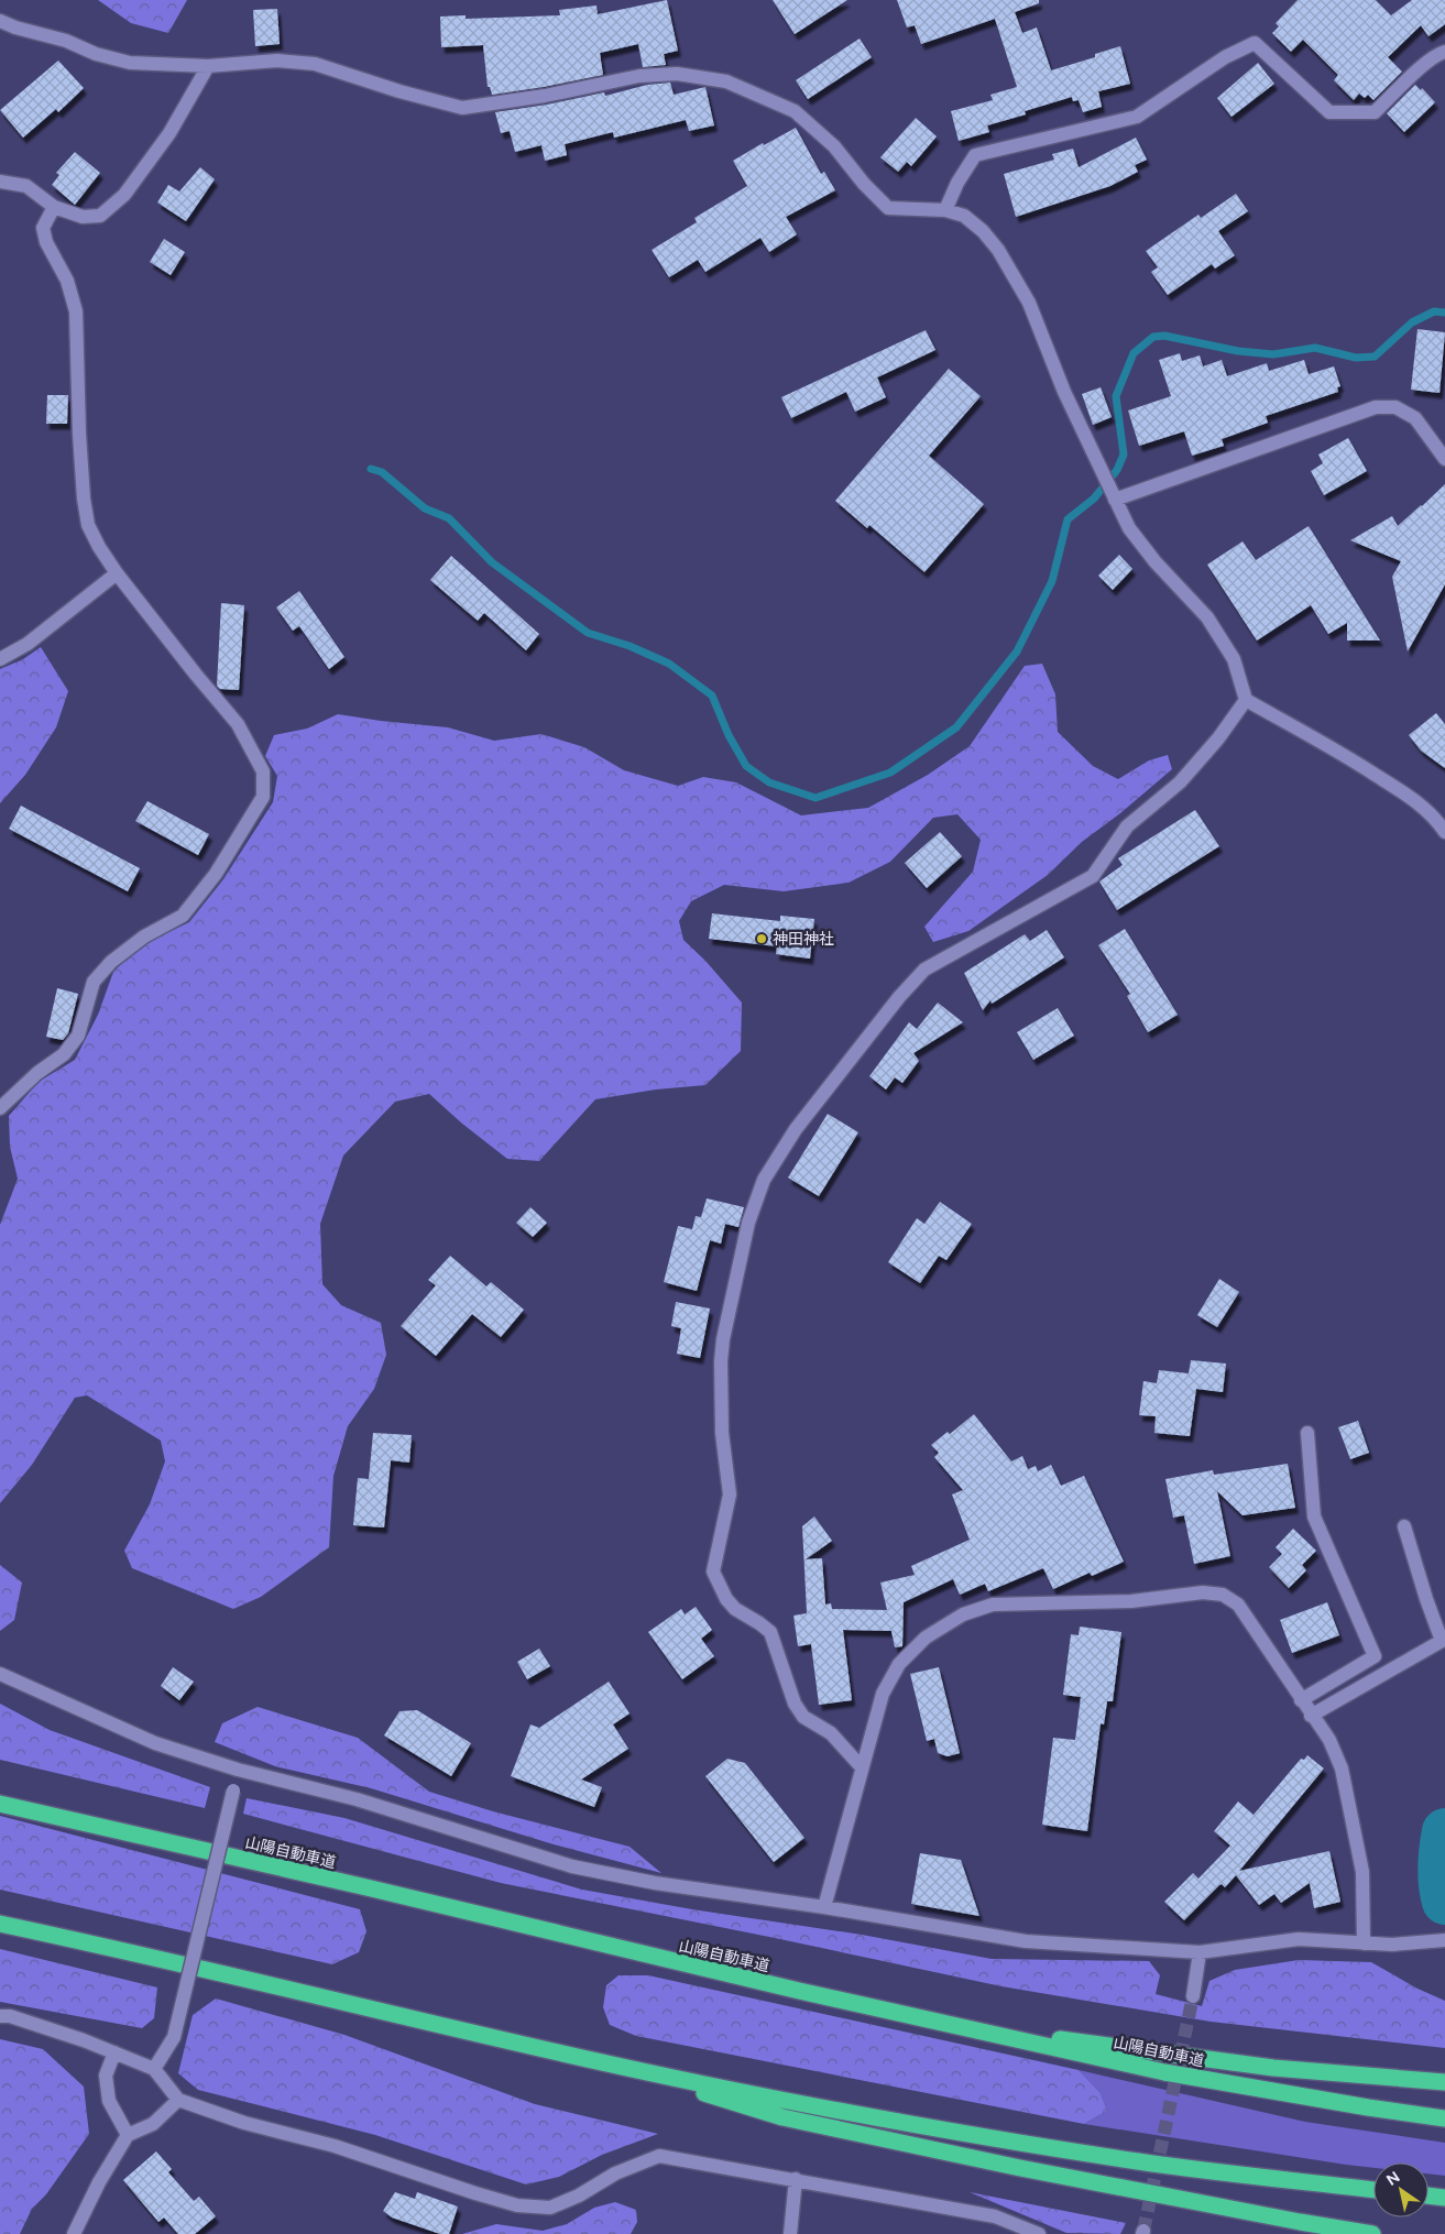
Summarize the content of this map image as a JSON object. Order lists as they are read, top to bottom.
{
  "streets": {
    "highway": ["山陽自動車道"]
  },
  "places": ["神田神社"],
  "north": "top left"
}
